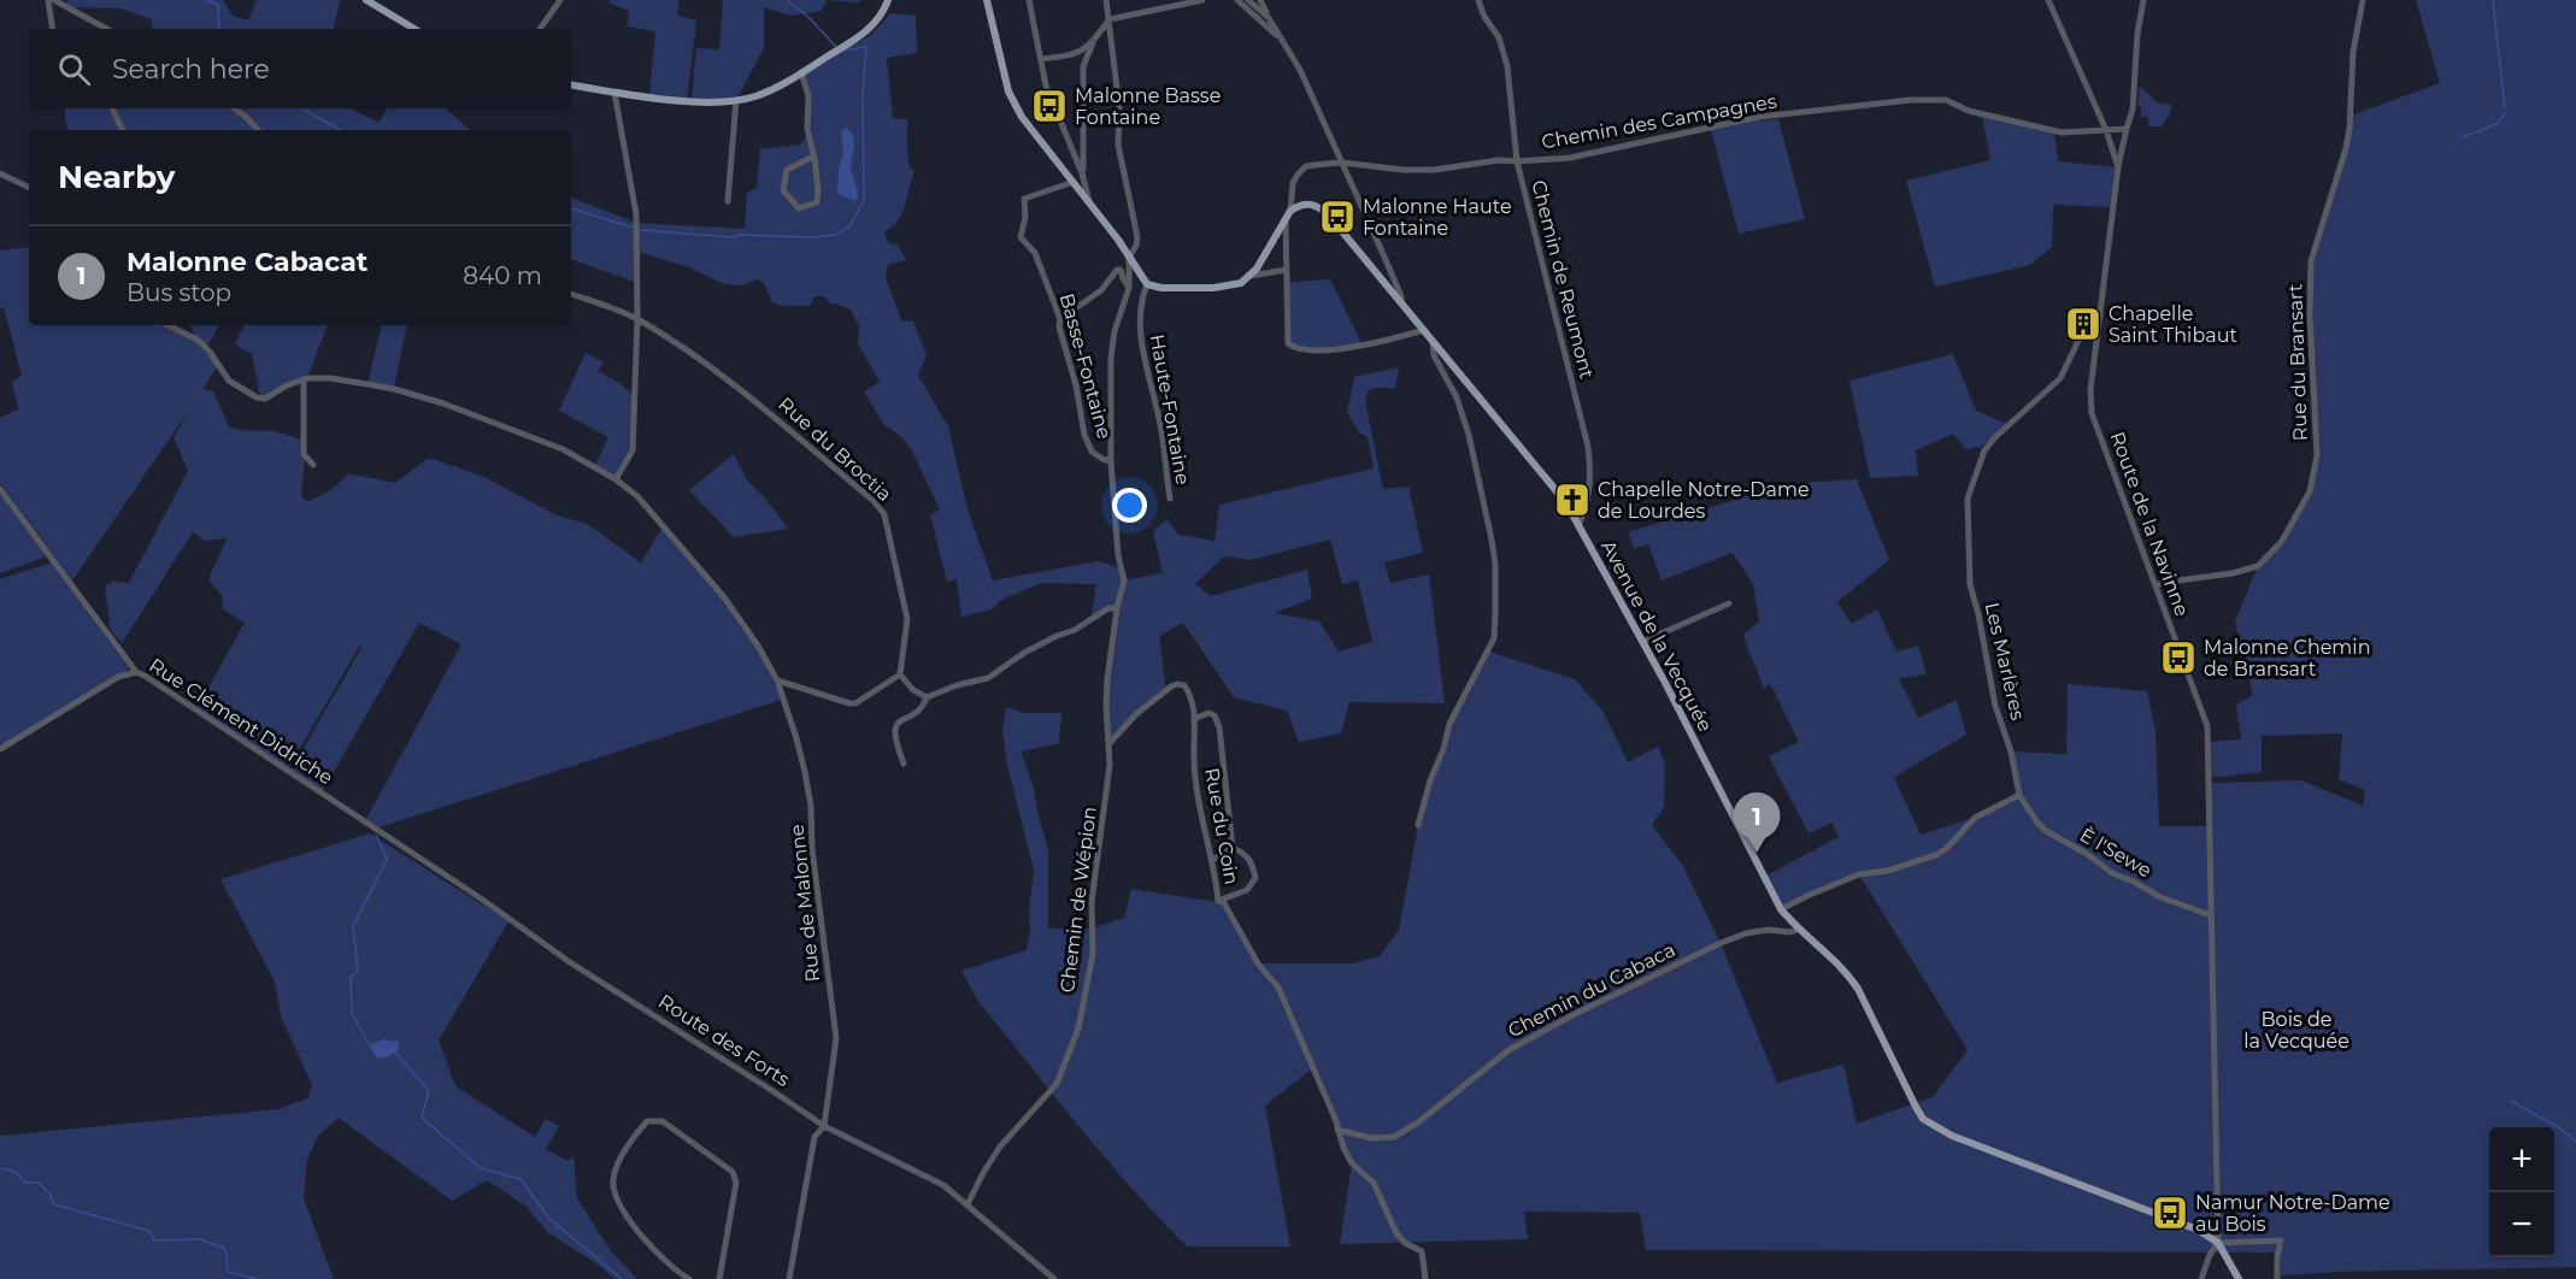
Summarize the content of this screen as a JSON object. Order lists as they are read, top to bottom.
{
  "streets": {
    "main road": ["Avenue de la Vecquée"],
    "street": [
      "Chemin des Campagnes",
      "Chemin de Reumont",
      "Rue du Bransart",
      "Basse-Fontaine",
      "Haute-Fontaine",
      "Rue du Broctia",
      "Route de la Navinne",
      "Les Marlères",
      "Rue Clément Didriche",
      "Rue du Coin",
      "È l'Sewe",
      "Chemin de Wépion",
      "Rue de Malonne",
      "Chemin du Cabaca",
      "Route des Forts"
    ]
  },
  "crossings": [
    ["Chemin des Campagnes", "Chemin de Reumont"],
    ["Chemin des Campagnes", "Route de la Navinne"],
    ["Chemin des Campagnes", "Avenue de la Vecquée"],
    ["Chemin de Reumont", "Avenue de la Vecquée"],
    ["Rue du Bransart", "Route de la Navinne"],
    ["Route de la Navinne", "Avenue de la Vecquée"],
    ["Route de la Navinne", "Les Marlères"],
    ["Route de la Navinne", "È l'Sewe"],
    ["Avenue de la Vecquée", "Chemin du Cabaca"],
    ["Les Marlères", "È l'Sewe"],
    ["Rue Clément Didriche", "Route des Forts"],
    ["Rue du Coin", "Chemin de Wépion"],
    ["Rue du Coin", "Chemin du Cabaca"],
    ["Chemin de Wépion", "Route des Forts"],
    ["Rue de Malonne", "Route des Forts"]
  ],
  "parks": ["Bois de la Vecquée"],
  "places": {
    "bus stop": [
      "Malonne Basse Fontaine",
      "Malonne Haute Fontaine",
      "Malonne Chemin de Bransart",
      "Namur Notre-Dame au Bois"
    ],
    "building": ["Chapelle Saint Thibaut"],
    "church": ["Chapelle Notre-Dame de Lourdes"]
  },
  "page": {
    "search": "Search here",
    "heading": "Nearby",
    "list": [
      {
        "mark": "1",
        "name": "Malonne Cabacat",
        "note": "Bus stop",
        "value": "840 m"
      }
    ],
    "pins": "1",
    "map_buttons": ["+", "−"]
  }
}
